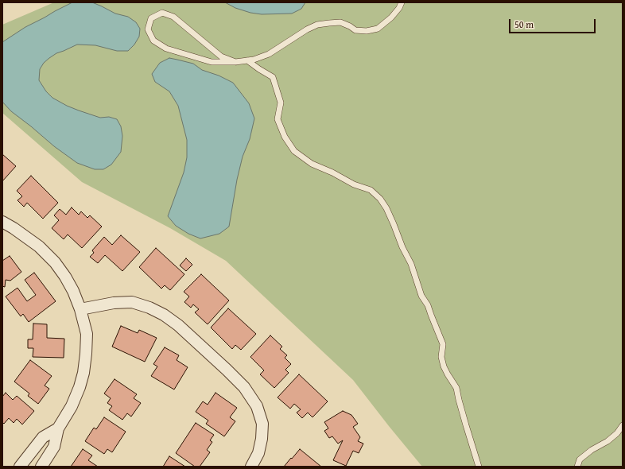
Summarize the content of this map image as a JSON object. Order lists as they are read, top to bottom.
{
  "scale_bar": "50 m"
}
